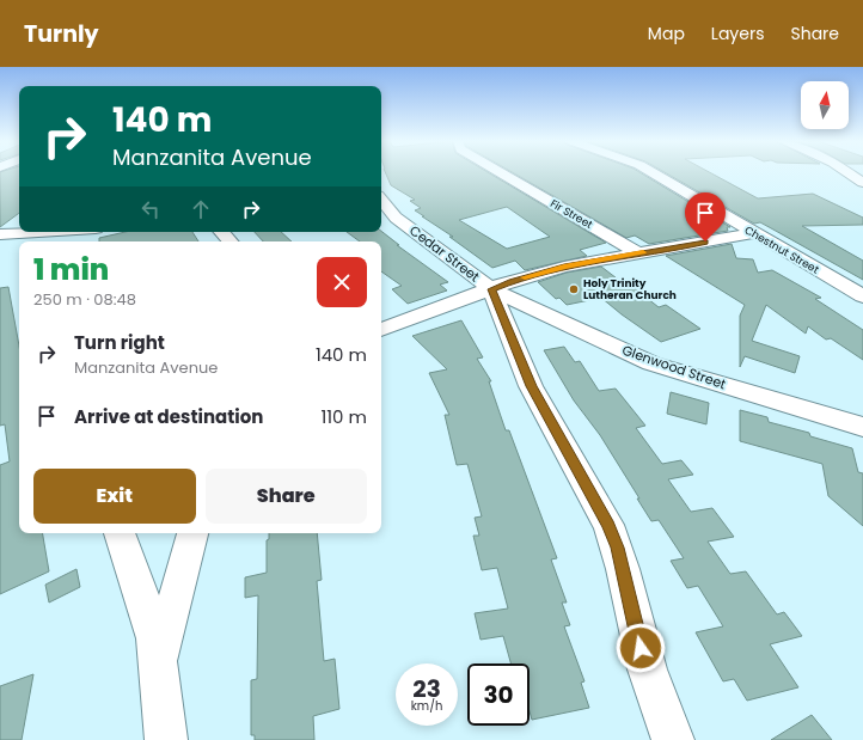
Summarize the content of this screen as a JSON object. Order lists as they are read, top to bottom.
{
  "streets": {
    "street": [
      "Fir Street",
      "Chestnut Street",
      "Cedar Street",
      "Glenwood Street"
    ]
  },
  "crossings": [
    ["Cedar Street", "Glenwood Street"]
  ],
  "places": ["Holy Trinity Lutheran Church"],
  "north": "top",
  "page": {
    "header": "Turnly",
    "nav": ["Map", "Layers", "Share"],
    "turn": ["140 m", "Manzanita Avenue"],
    "heading": ["1 min", "250 m · 08:48"],
    "list": [
      {
        "name": "Turn right",
        "note": "Manzanita Avenue",
        "value": "140 m"
      },
      {
        "name": "Arrive at destination",
        "value": "110 m"
      }
    ],
    "buttons": ["Exit", "Share"],
    "speed": "23 km/h",
    "limit": "30"
  }
}
